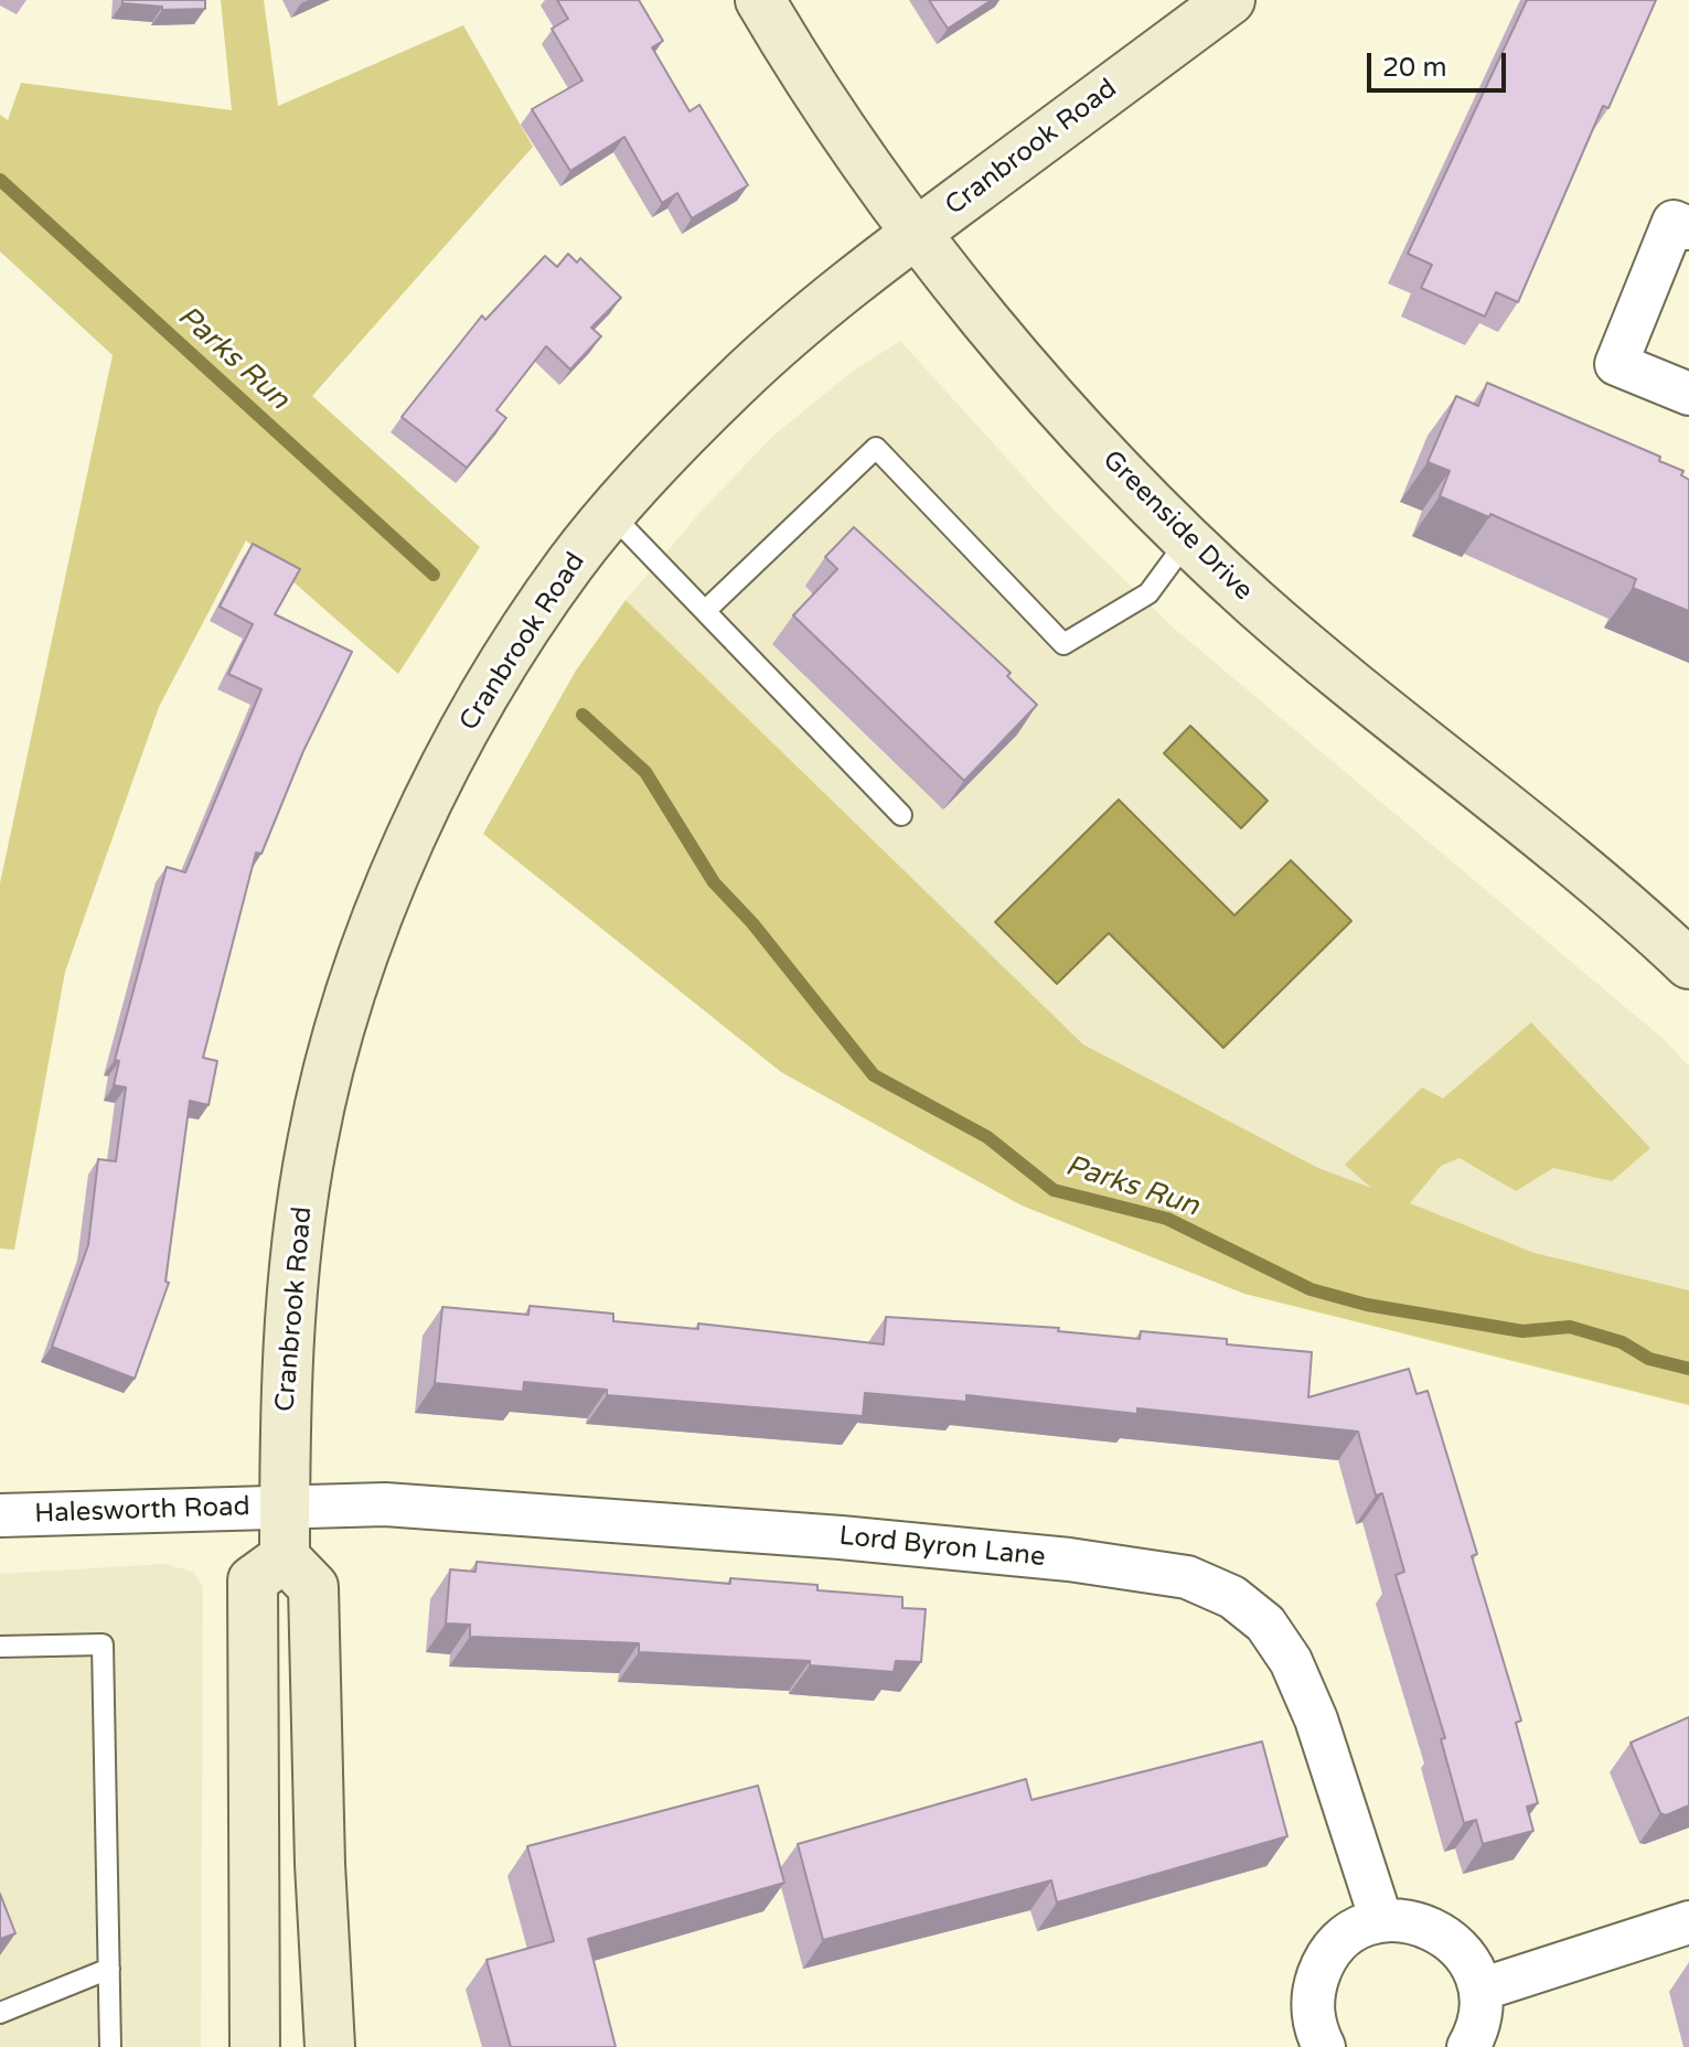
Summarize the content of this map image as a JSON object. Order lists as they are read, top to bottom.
{
  "streets": {
    "street": [
      "Cranbrook Road",
      "Greenside Drive",
      "Halesworth Road",
      "Lord Byron Lane"
    ]
  },
  "crossings": [
    ["Cranbrook Road", "Greenside Drive"],
    ["Cranbrook Road", "Halesworth Road"],
    ["Cranbrook Road", "Lord Byron Lane"],
    ["Halesworth Road", "Lord Byron Lane"]
  ],
  "water": ["Parks Run"],
  "scale_bar": "20 m"
}
